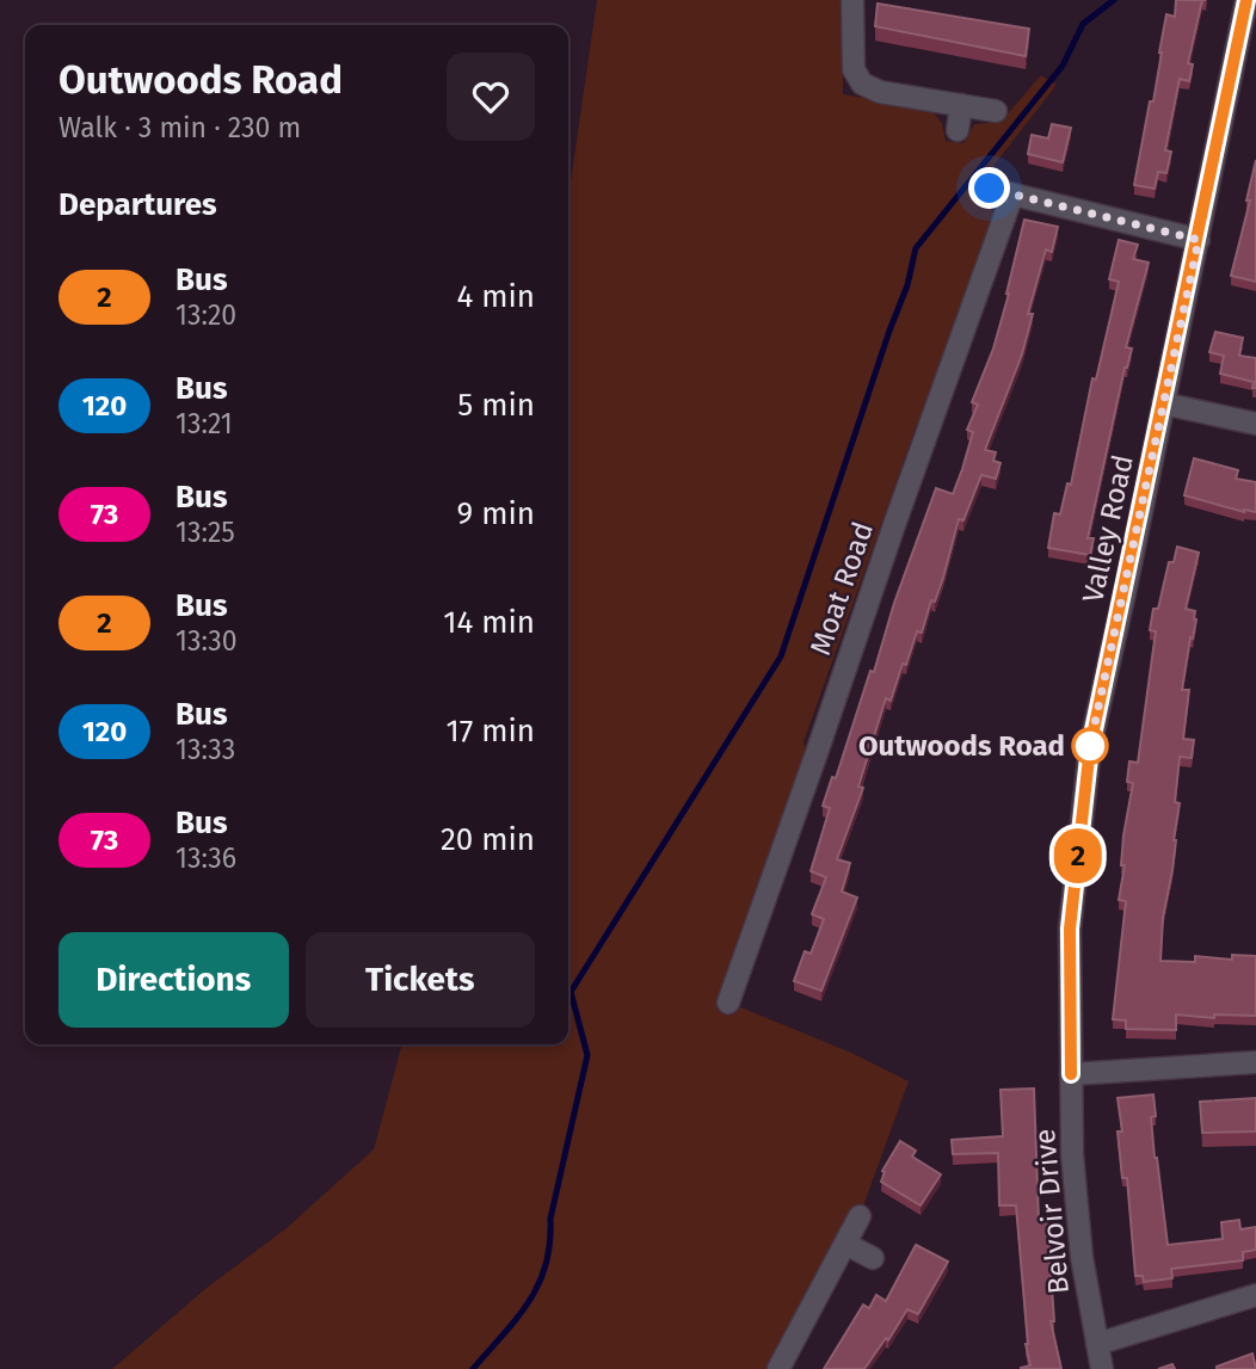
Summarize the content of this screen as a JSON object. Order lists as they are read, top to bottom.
{
  "streets": {
    "street": ["Valley Road", "Moat Road", "Belvoir Drive"]
  },
  "crossings": [
    ["Valley Road", "Belvoir Drive"]
  ],
  "places": ["Outwoods Road"],
  "lines": ["bus line 2"],
  "page": {
    "on_map": "2",
    "heading": [
      ["Outwoods Road", "Walk · 3 min · 230 m"],
      "Departures"
    ],
    "list": [
      {
        "mark": "2",
        "name": "Bus",
        "note": "13:20",
        "value": "4 min"
      },
      {
        "mark": "120",
        "name": "Bus",
        "note": "13:21",
        "value": "5 min"
      },
      {
        "mark": "73",
        "name": "Bus",
        "note": "13:25",
        "value": "9 min"
      },
      {
        "mark": "2",
        "name": "Bus",
        "note": "13:30",
        "value": "14 min"
      },
      {
        "mark": "120",
        "name": "Bus",
        "note": "13:33",
        "value": "17 min"
      },
      {
        "mark": "73",
        "name": "Bus",
        "note": "13:36",
        "value": "20 min"
      }
    ],
    "buttons": ["Directions", "Tickets"]
  }
}
